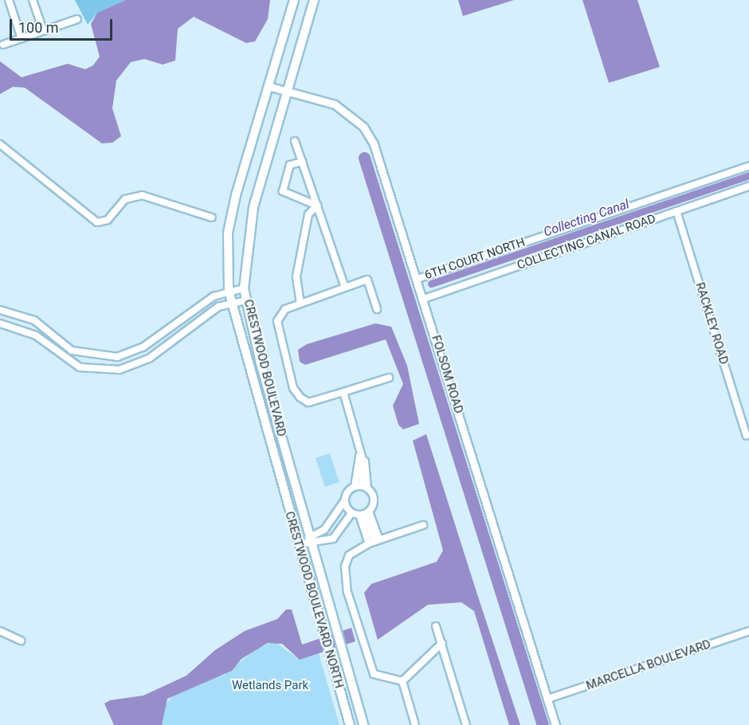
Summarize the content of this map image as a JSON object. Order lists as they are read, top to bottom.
{
  "streets": {
    "main road": ["CRESTWOOD BOULEVARD", "CRESTWOOD BOULEVARD NORTH"],
    "street": [
      "COLLECTING CANAL ROAD",
      "6TH COURT NORTH",
      "RACKLEY ROAD",
      "FOLSOM ROAD",
      "MARCELLA BOULEVARD"
    ]
  },
  "crossings": [
    ["COLLECTING CANAL ROAD", "RACKLEY ROAD"],
    ["COLLECTING CANAL ROAD", "FOLSOM ROAD"],
    ["6TH COURT NORTH", "FOLSOM ROAD"],
    ["CRESTWOOD BOULEVARD", "FOLSOM ROAD"],
    ["CRESTWOOD BOULEVARD", "CRESTWOOD BOULEVARD NORTH"],
    ["FOLSOM ROAD", "MARCELLA BOULEVARD"]
  ],
  "water": ["Collecting Canal"],
  "parks": ["Wetlands Park"],
  "scale_bar": "100 m"
}
